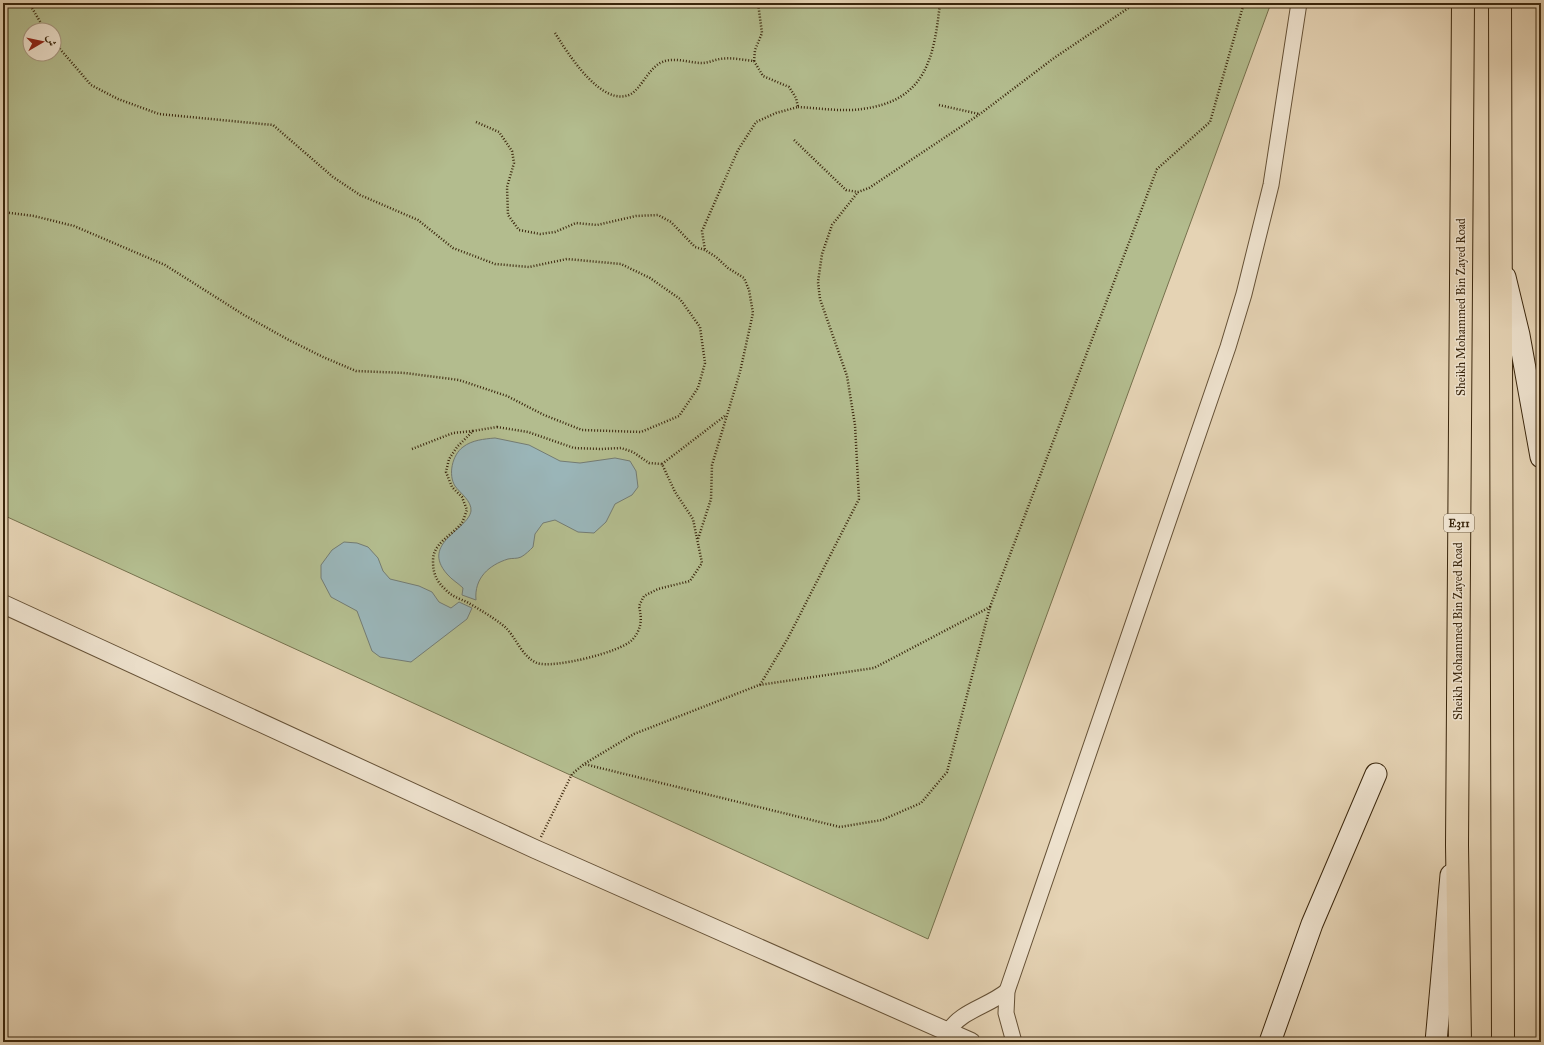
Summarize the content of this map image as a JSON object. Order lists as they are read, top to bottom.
{
  "streets": {
    "highway": ["Sheikh Mohammed Bin Zayed Road", "E311"]
  },
  "north": "right"
}
